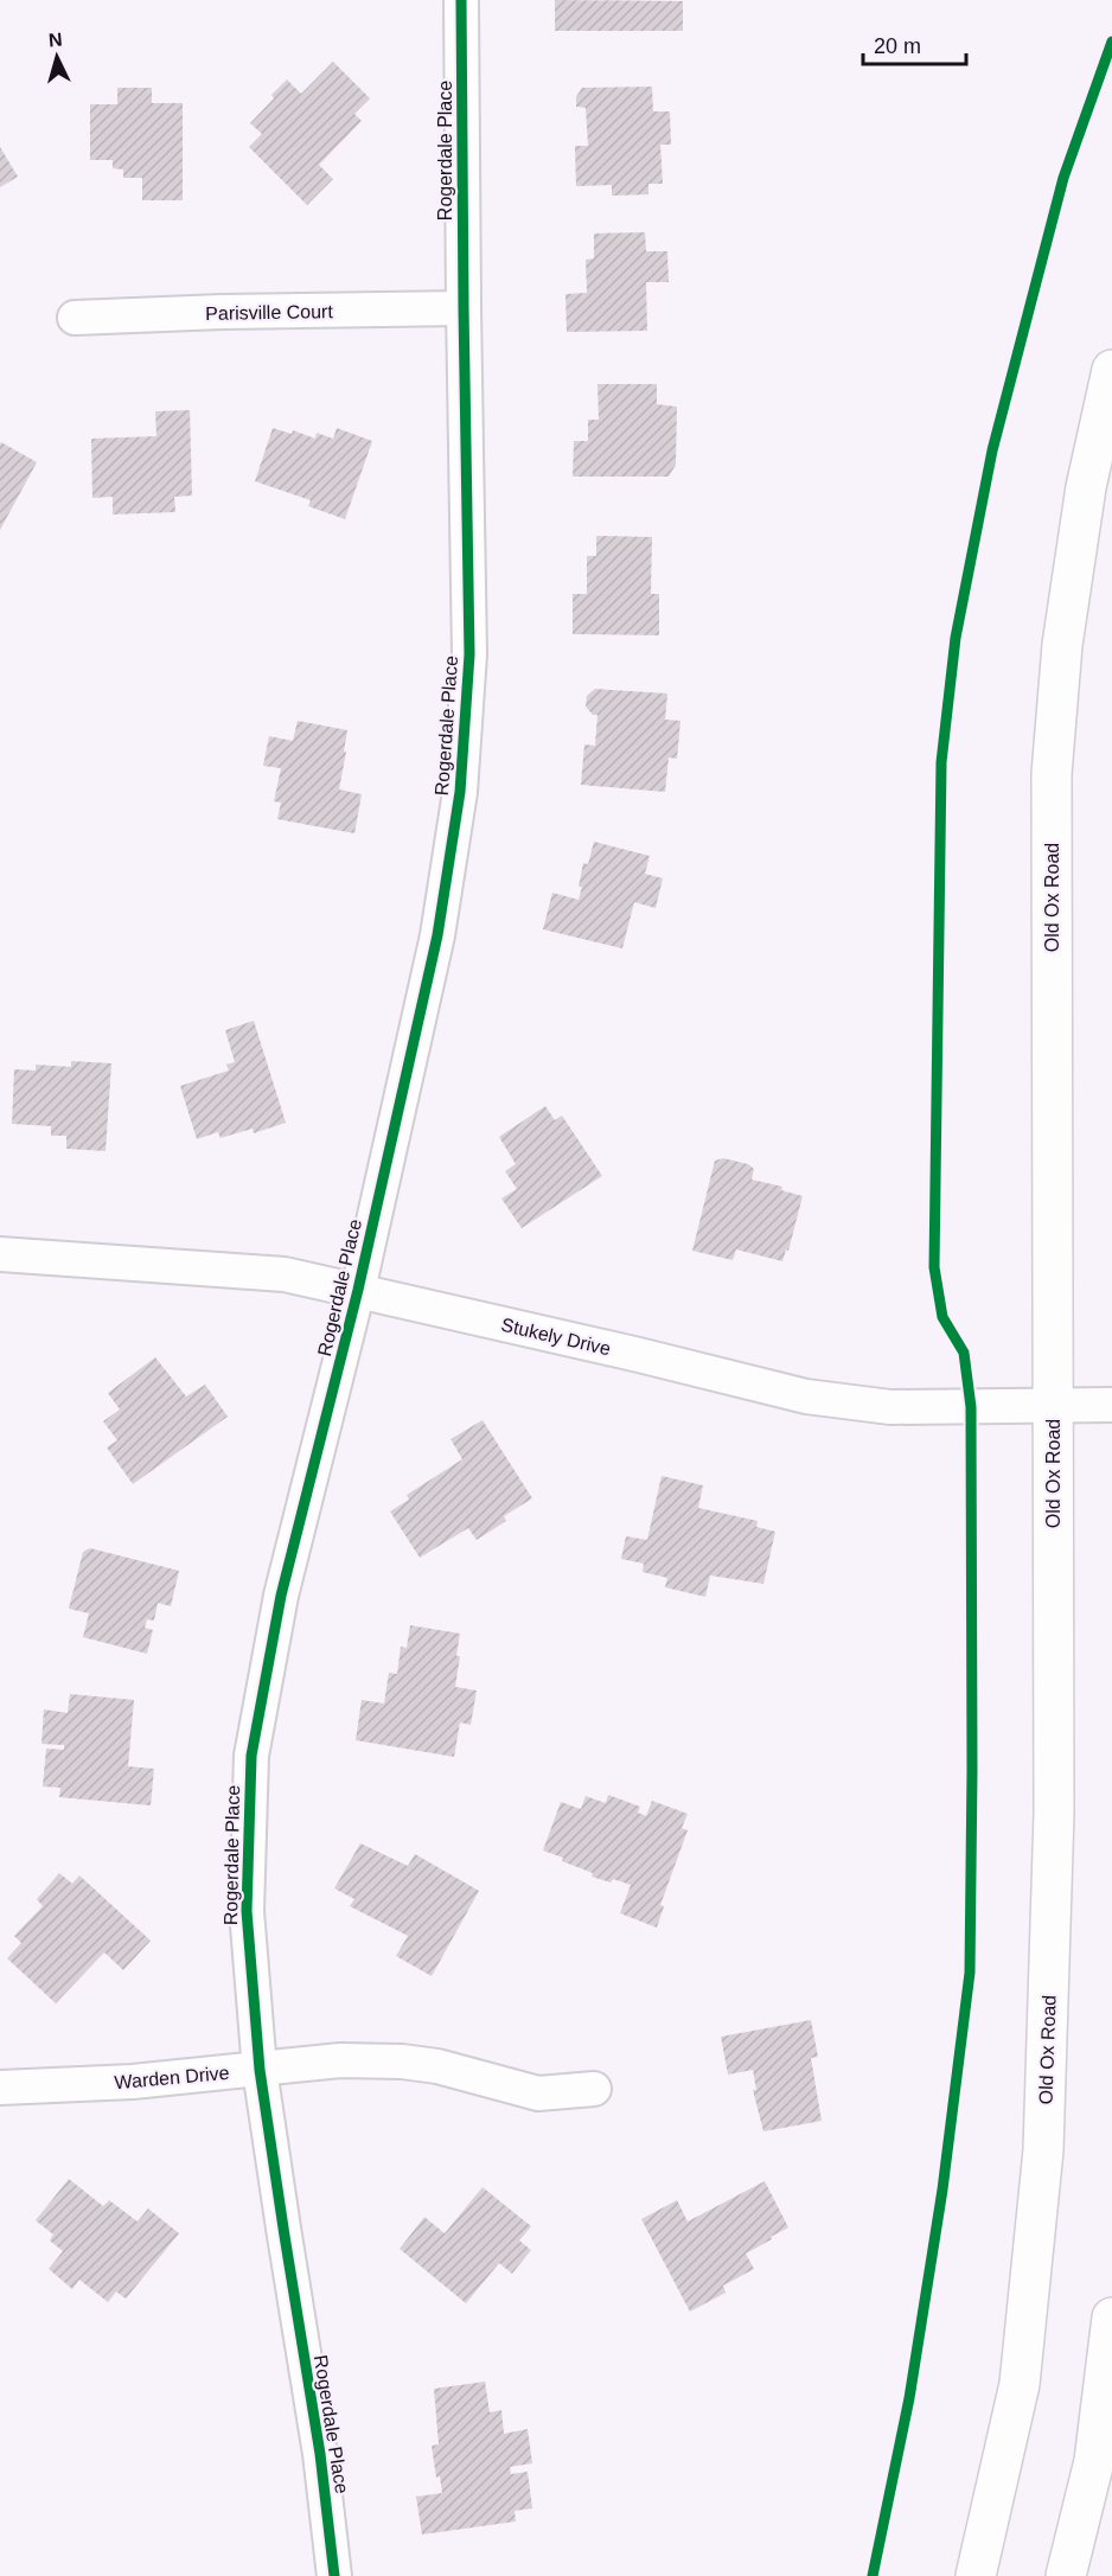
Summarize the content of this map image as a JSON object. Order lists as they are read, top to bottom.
{
  "streets": {
    "main road": ["Old Ox Road"],
    "street": [
      "Rogerdale Place",
      "Parisville Court",
      "Stukely Drive",
      "Warden Drive"
    ]
  },
  "crossings": [
    ["Rogerdale Place", "Parisville Court"],
    ["Rogerdale Place", "Stukely Drive"],
    ["Rogerdale Place", "Warden Drive"],
    ["Old Ox Road", "Stukely Drive"]
  ],
  "scale_bar": "20 m",
  "north": "top"
}
